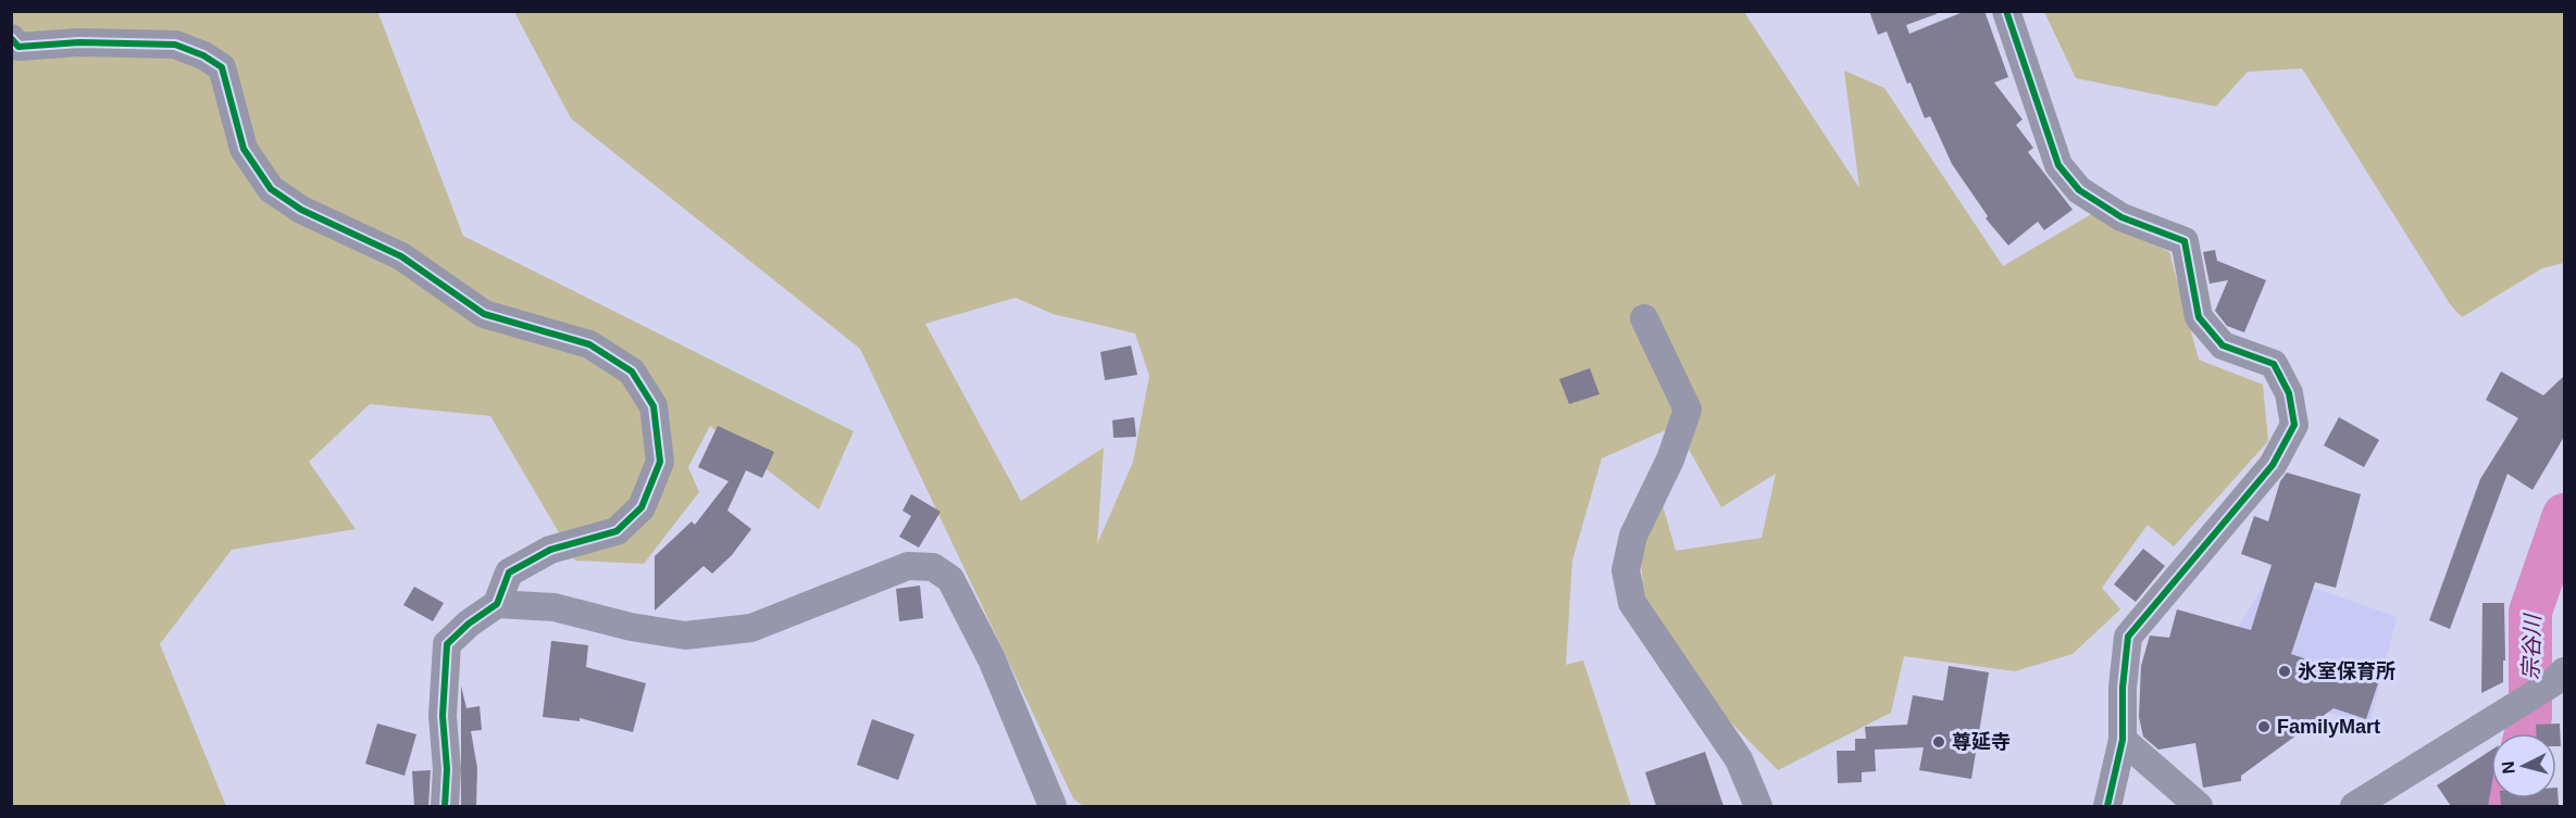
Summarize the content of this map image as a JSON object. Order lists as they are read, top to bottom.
{
  "water": ["宗谷川"],
  "places": ["氷室保育所", "FamilyMart", "尊延寺"],
  "north": "left"
}
